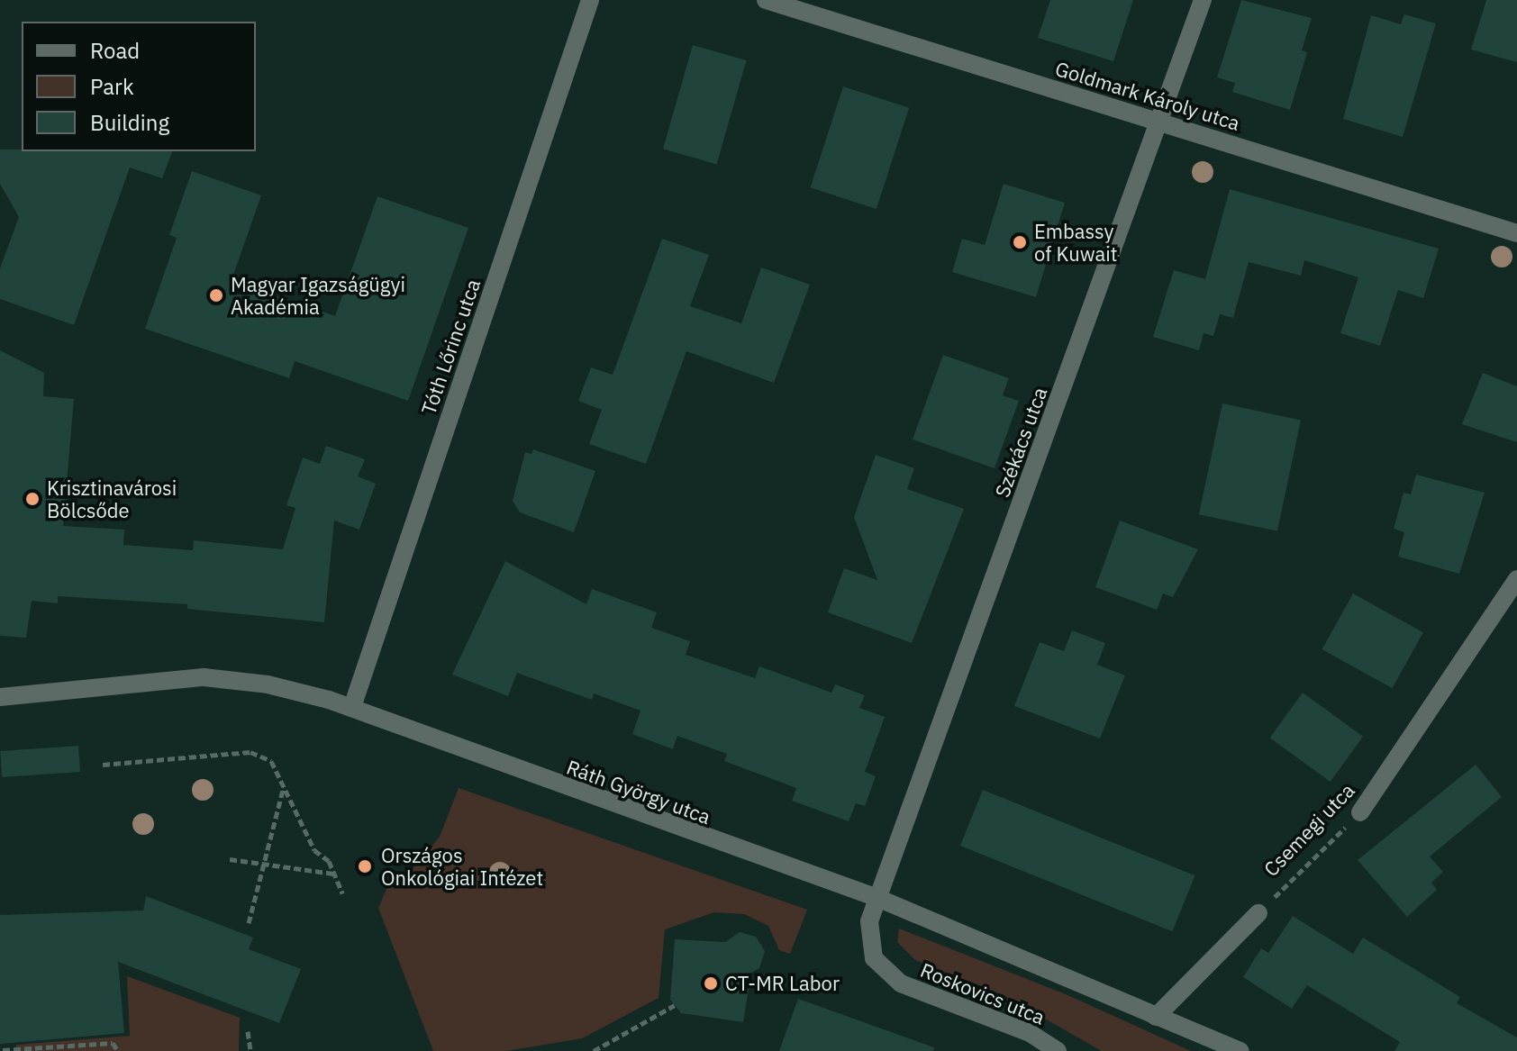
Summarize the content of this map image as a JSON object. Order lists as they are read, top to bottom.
{
  "streets": {
    "street": [
      "Goldmark Károly utca",
      "Tóth Lőrinc utca",
      "Székács utca",
      "Ráth György utca",
      "Csemegi utca",
      "Roskovics utca"
    ]
  },
  "crossings": [
    ["Goldmark Károly utca", "Székács utca"],
    ["Tóth Lőrinc utca", "Ráth György utca"],
    ["Székács utca", "Ráth György utca"],
    ["Székács utca", "Roskovics utca"],
    ["Ráth György utca", "Roskovics utca"]
  ],
  "places": [
    "Embassy of Kuwait",
    "Magyar Igazságügyi Akadémia",
    "Krisztinavárosi Bölcsőde",
    "Országos Onkológiai Intézet",
    "CT-MR Labor"
  ],
  "legend": ["Road", "Park", "Building"]
}
